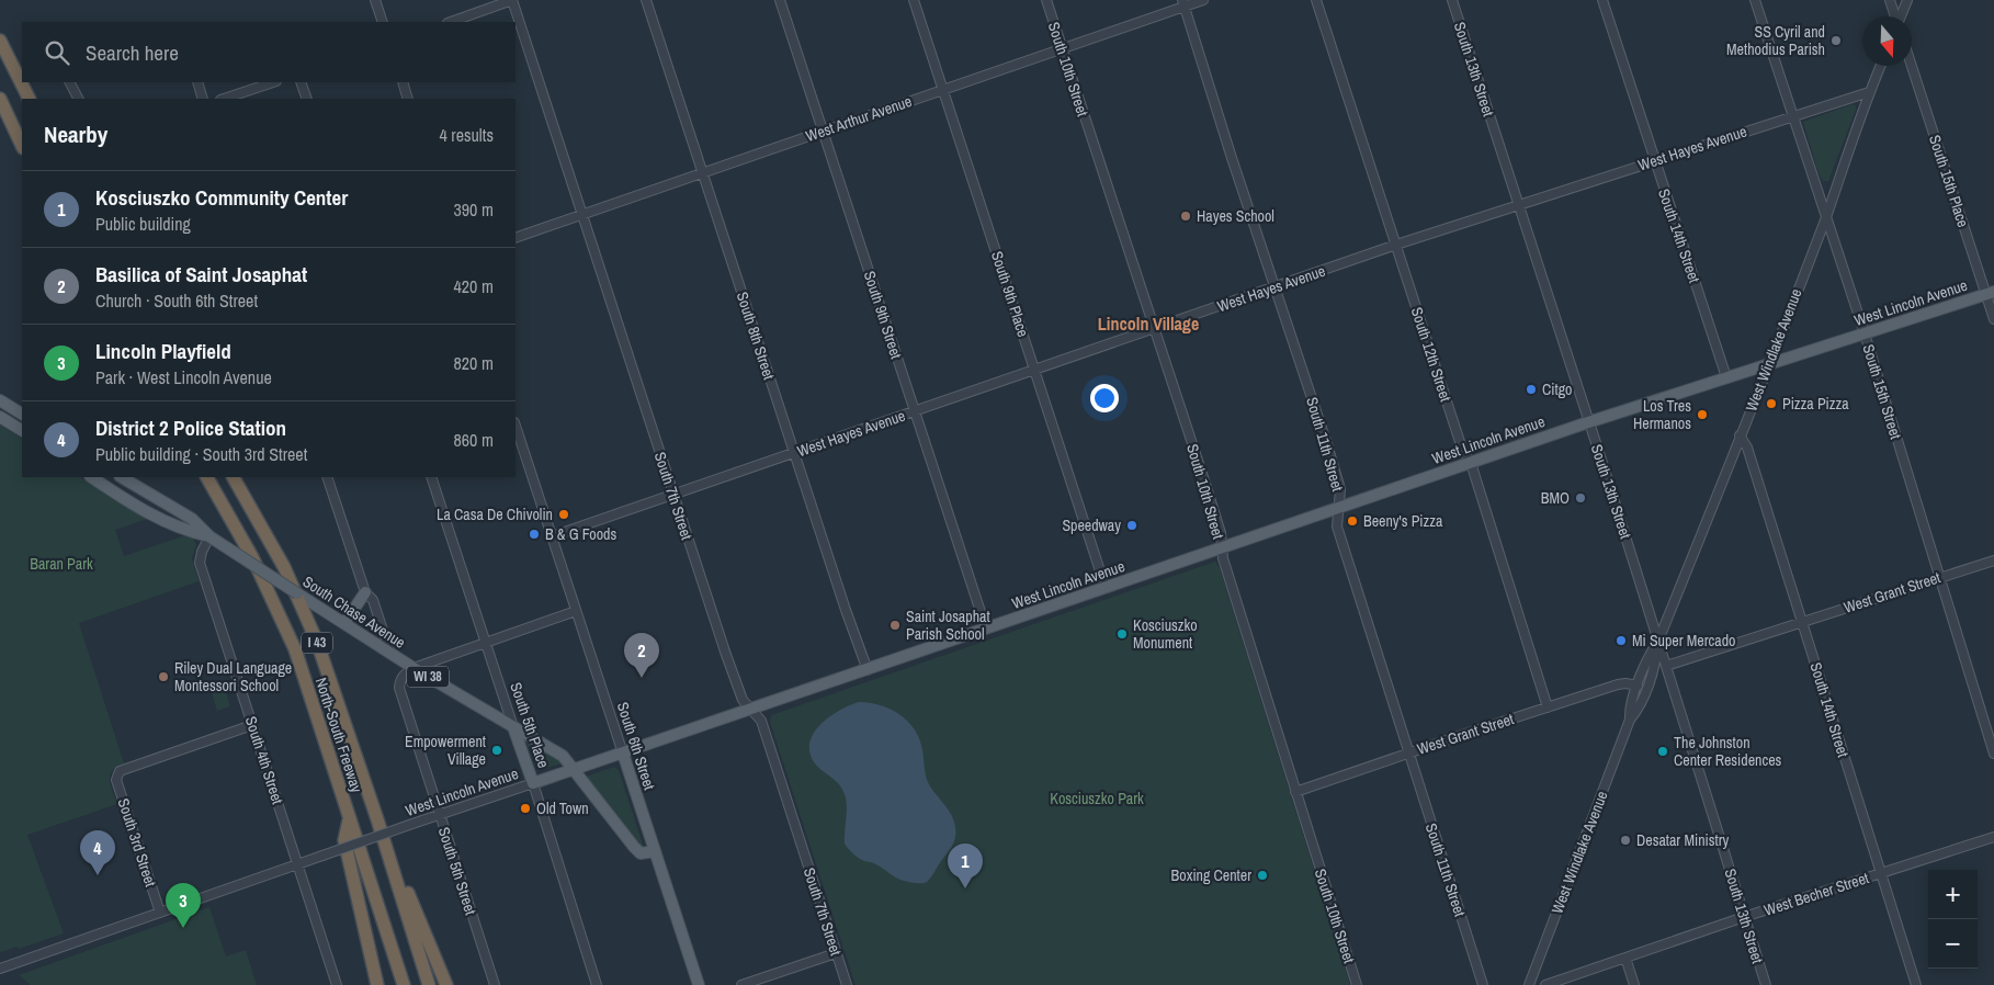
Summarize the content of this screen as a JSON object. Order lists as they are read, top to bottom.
{
  "streets": {
    "highway": ["I 43", "North-South Freeway"],
    "main road": [
      "West Lincoln Avenue",
      "South Chase Avenue",
      "WI 38",
      "South 5th Place",
      "South 6th Street"
    ],
    "street": [
      "South 10th Street",
      "South 13th Street",
      "West Arthur Avenue",
      "West Hayes Avenue",
      "South 15th Place",
      "South 14th Street",
      "South 9th Place",
      "South 9th Street",
      "South 8th Street",
      "West Windlake Avenue",
      "South 12th Street",
      "South 15th Street",
      "South 11th Street",
      "South 7th Street",
      "West Grant Street",
      "South 4th Street",
      "South 3rd Street",
      "South 5th Street",
      "West Becher Street"
    ]
  },
  "crossings": [
    ["South 10th Street", "West Arthur Avenue"],
    ["South 10th Street", "West Hayes Avenue"],
    ["South 10th Street", "West Lincoln Avenue"],
    ["South 10th Street", "West Grant Street"],
    ["South 13th Street", "West Hayes Avenue"],
    ["South 13th Street", "West Lincoln Avenue"],
    ["South 13th Street", "West Windlake Avenue"],
    ["South 13th Street", "West Grant Street"],
    ["South 13th Street", "West Becher Street"],
    ["West Arthur Avenue", "South 9th Place"],
    ["West Arthur Avenue", "South 9th Street"],
    ["West Arthur Avenue", "South 8th Street"],
    ["West Arthur Avenue", "South 11th Street"],
    ["West Arthur Avenue", "South 7th Street"],
    ["West Hayes Avenue", "South 14th Street"],
    ["West Hayes Avenue", "South 9th Place"],
    ["West Hayes Avenue", "South 9th Street"],
    ["West Hayes Avenue", "South 8th Street"],
    ["West Hayes Avenue", "West Windlake Avenue"],
    ["West Hayes Avenue", "South 12th Street"],
    ["West Hayes Avenue", "South 15th Street"],
    ["West Hayes Avenue", "South 11th Street"],
    ["West Hayes Avenue", "South 7th Street"],
    ["West Hayes Avenue", "South 6th Street"],
    ["South 15th Place", "West Lincoln Avenue"],
    ["South 14th Street", "West Lincoln Avenue"],
    ["South 14th Street", "West Windlake Avenue"],
    ["South 14th Street", "West Grant Street"],
    ["South 14th Street", "West Becher Street"],
    ["South 9th Place", "West Lincoln Avenue"],
    ["West Lincoln Avenue", "South 9th Street"],
    ["West Lincoln Avenue", "South 8th Street"],
    ["West Lincoln Avenue", "West Windlake Avenue"],
    ["West Lincoln Avenue", "South 12th Street"],
    ["West Lincoln Avenue", "South 15th Street"],
    ["West Lincoln Avenue", "South 11th Street"],
    ["West Lincoln Avenue", "South 7th Street"],
    ["West Lincoln Avenue", "South Chase Avenue"],
    ["West Lincoln Avenue", "South 5th Place"],
    ["West Lincoln Avenue", "South 6th Street"],
    ["West Lincoln Avenue", "South 4th Street"],
    ["West Lincoln Avenue", "South 3rd Street"],
    ["West Lincoln Avenue", "South 5th Street"],
    ["West Windlake Avenue", "South 15th Street"],
    ["West Windlake Avenue", "West Grant Street"],
    ["South 12th Street", "West Grant Street"],
    ["South 15th Street", "West Grant Street"],
    ["South 11th Street", "West Grant Street"],
    ["South Chase Avenue", "South 5th Place"],
    ["South Chase Avenue", "South 6th Street"],
    ["South Chase Avenue", "South 4th Street"],
    ["South Chase Avenue", "South 5th Street"],
    ["South 4th Street", "South 3rd Street"]
  ],
  "districts": ["Lincoln Village"],
  "parks": ["Baran Park", "Kosciuszko Park"],
  "places": [
    "SS Cyril and Methodius Parish",
    "Hayes School",
    "Citgo",
    "Pizza Pizza",
    "Los Tres Hermanos",
    "BMO",
    "La Casa De Chivolin",
    "Beeny's Pizza",
    "Speedway",
    "B & G Foods",
    "Saint Josaphat Parish School",
    "Kosciuszko Monument",
    "Mi Super Mercado",
    "Riley Dual Language Montessori School",
    "Empowerment Village",
    "The Johnston Center Residences",
    "Old Town",
    "Desatar Ministry",
    "Boxing Center"
  ],
  "north": "bottom",
  "page": {
    "search": "Search here",
    "heading": ["Nearby", "4 results"],
    "list": [
      {
        "mark": "1",
        "name": "Kosciuszko Community Center",
        "note": "Public building",
        "value": "390 m"
      },
      {
        "mark": "2",
        "name": "Basilica of Saint Josaphat",
        "note": "Church · South 6th Street",
        "value": "420 m"
      },
      {
        "mark": "3",
        "name": "Lincoln Playfield",
        "note": "Park · West Lincoln Avenue",
        "value": "820 m"
      },
      {
        "mark": "4",
        "name": "District 2 Police Station",
        "note": "Public building · South 3rd Street",
        "value": "860 m"
      }
    ],
    "pins": [
      "2",
      "4",
      "1",
      "3"
    ],
    "map_buttons": ["+", "−"]
  }
}
